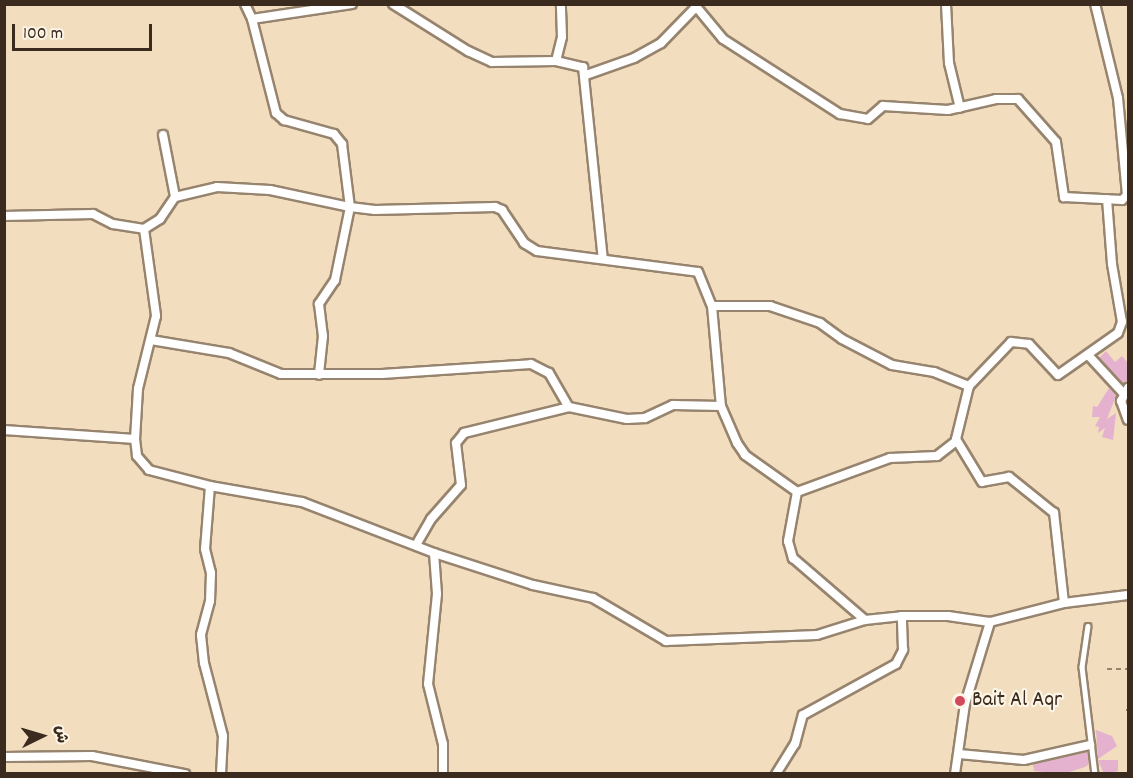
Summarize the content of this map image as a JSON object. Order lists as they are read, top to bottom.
{
  "places": ["Bait Al Aqr"],
  "scale_bar": "100 m",
  "north": "right"
}
